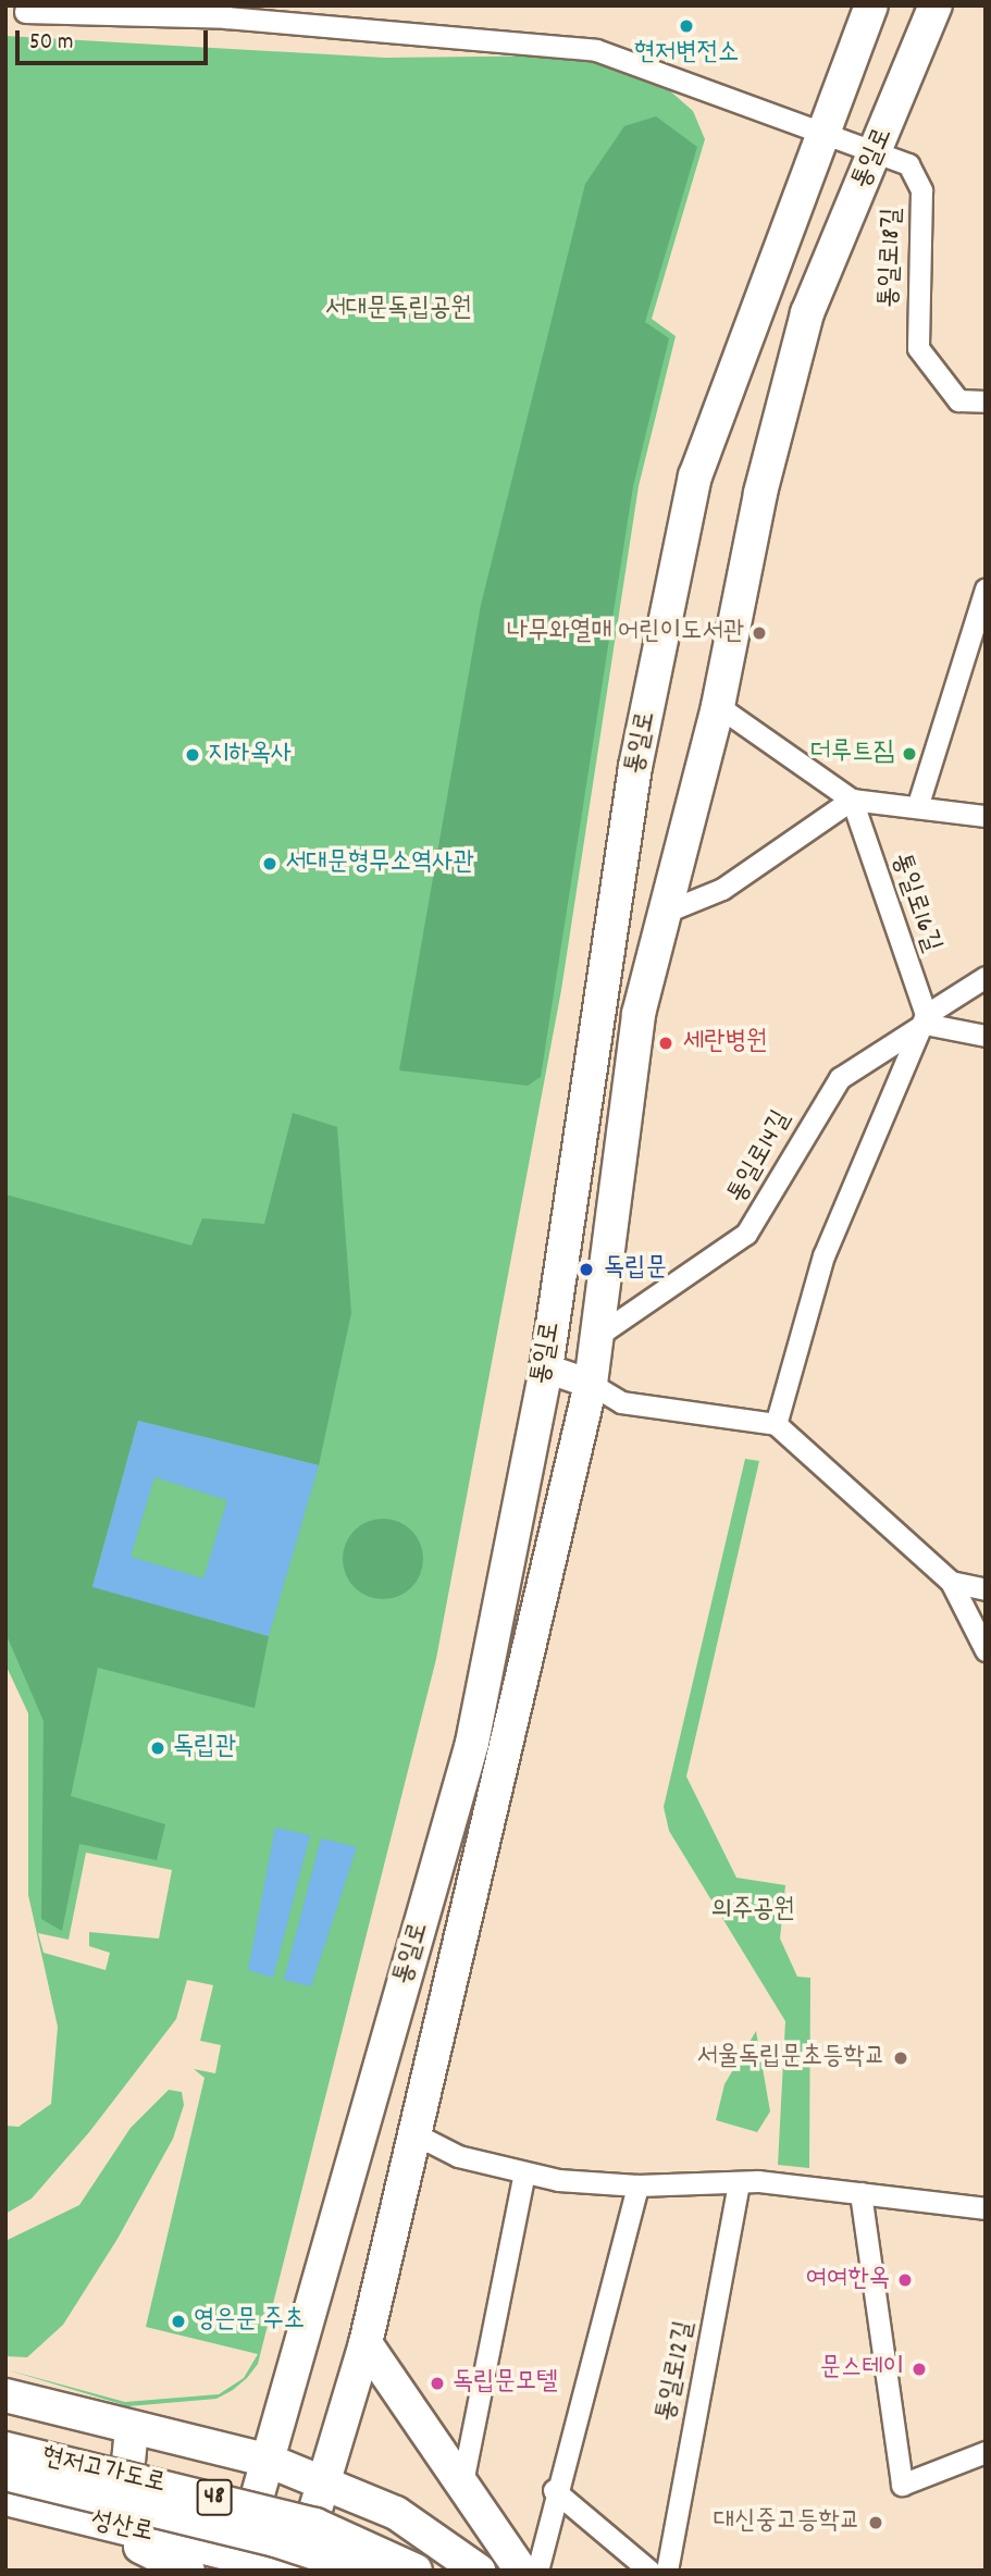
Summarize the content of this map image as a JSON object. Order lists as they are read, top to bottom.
{
  "streets": {
    "main road": [
      "통일로",
      "현저고가도로",
      "48",
      "성산로"
    ],
    "street": [
      "통일로18길",
      "통일로16길",
      "통일로14길",
      "통일로12길"
    ]
  },
  "crossings": [
    ["통일로", "통일로18길"],
    ["통일로", "통일로14길"],
    ["통일로", "성산로"],
    ["통일로16길", "통일로14길"]
  ],
  "parks": ["서대문독립공원", "의주공원"],
  "places": [
    "현저변전소",
    "나무와열매 어린이도서관",
    "더루트짐",
    "지하옥사",
    "서대문형무소역사관",
    "세란병원",
    "독립문",
    "독립관",
    "서울독립문초등학교",
    "여여한옥",
    "영은문 주초",
    "문스테이",
    "독립문모텔",
    "대신중고등학교"
  ],
  "scale_bar": "50 m"
}
